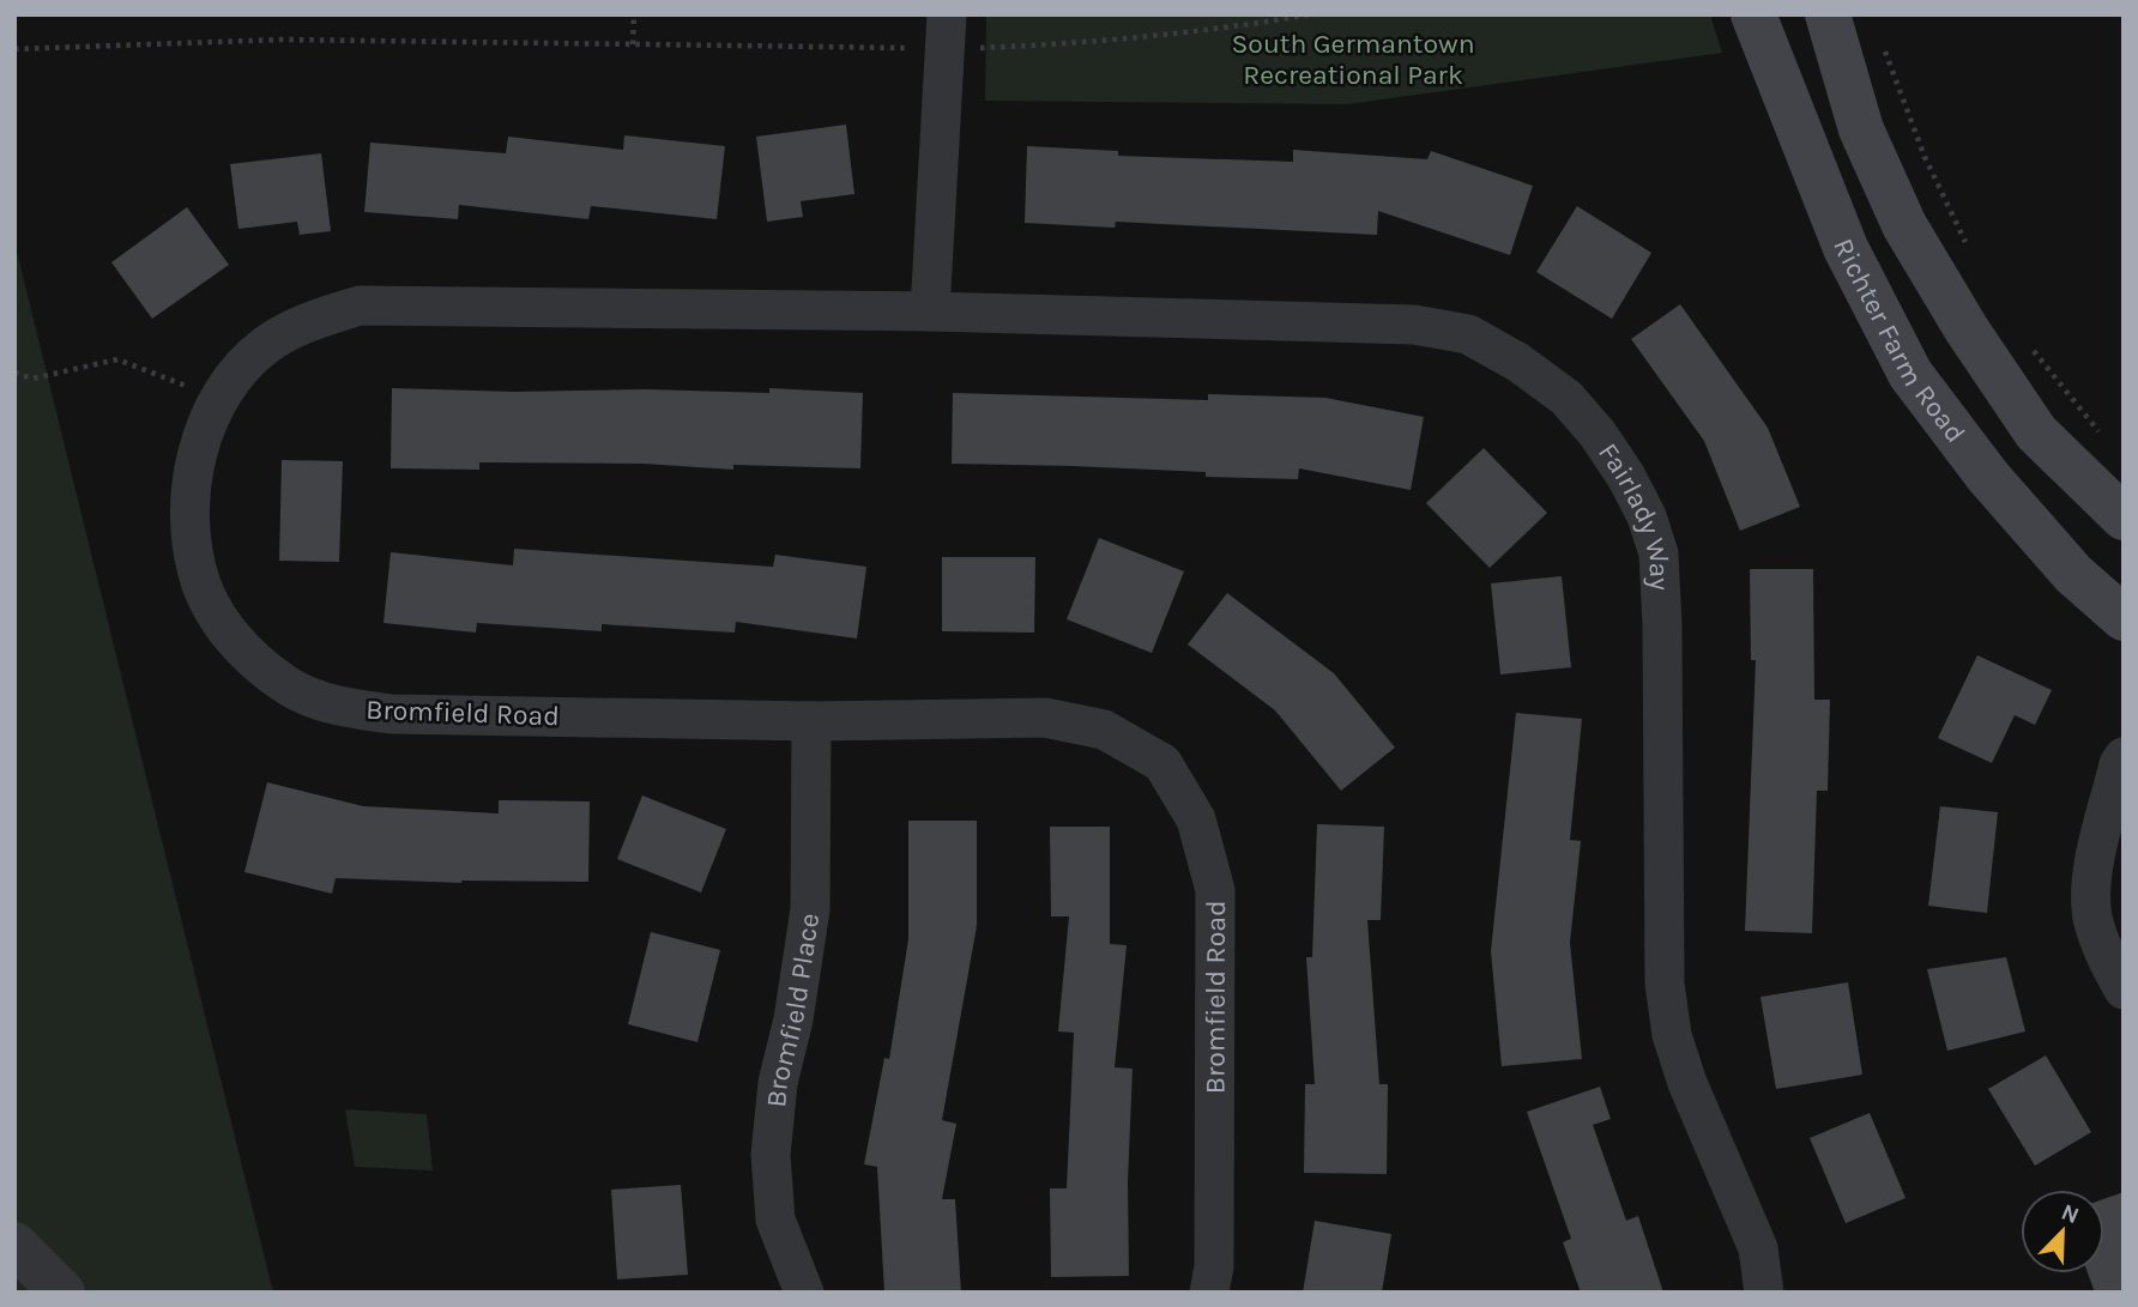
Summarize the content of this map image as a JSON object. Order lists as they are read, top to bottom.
{
  "streets": {
    "main road": ["Richter Farm Road"],
    "street": ["Fairlady Way", "Bromfield Road", "Bromfield Place"]
  },
  "crossings": [
    ["Fairlady Way", "Bromfield Road"],
    ["Bromfield Road", "Bromfield Place"]
  ],
  "parks": ["South Germantown Recreational Park"],
  "north": "top right"
}
